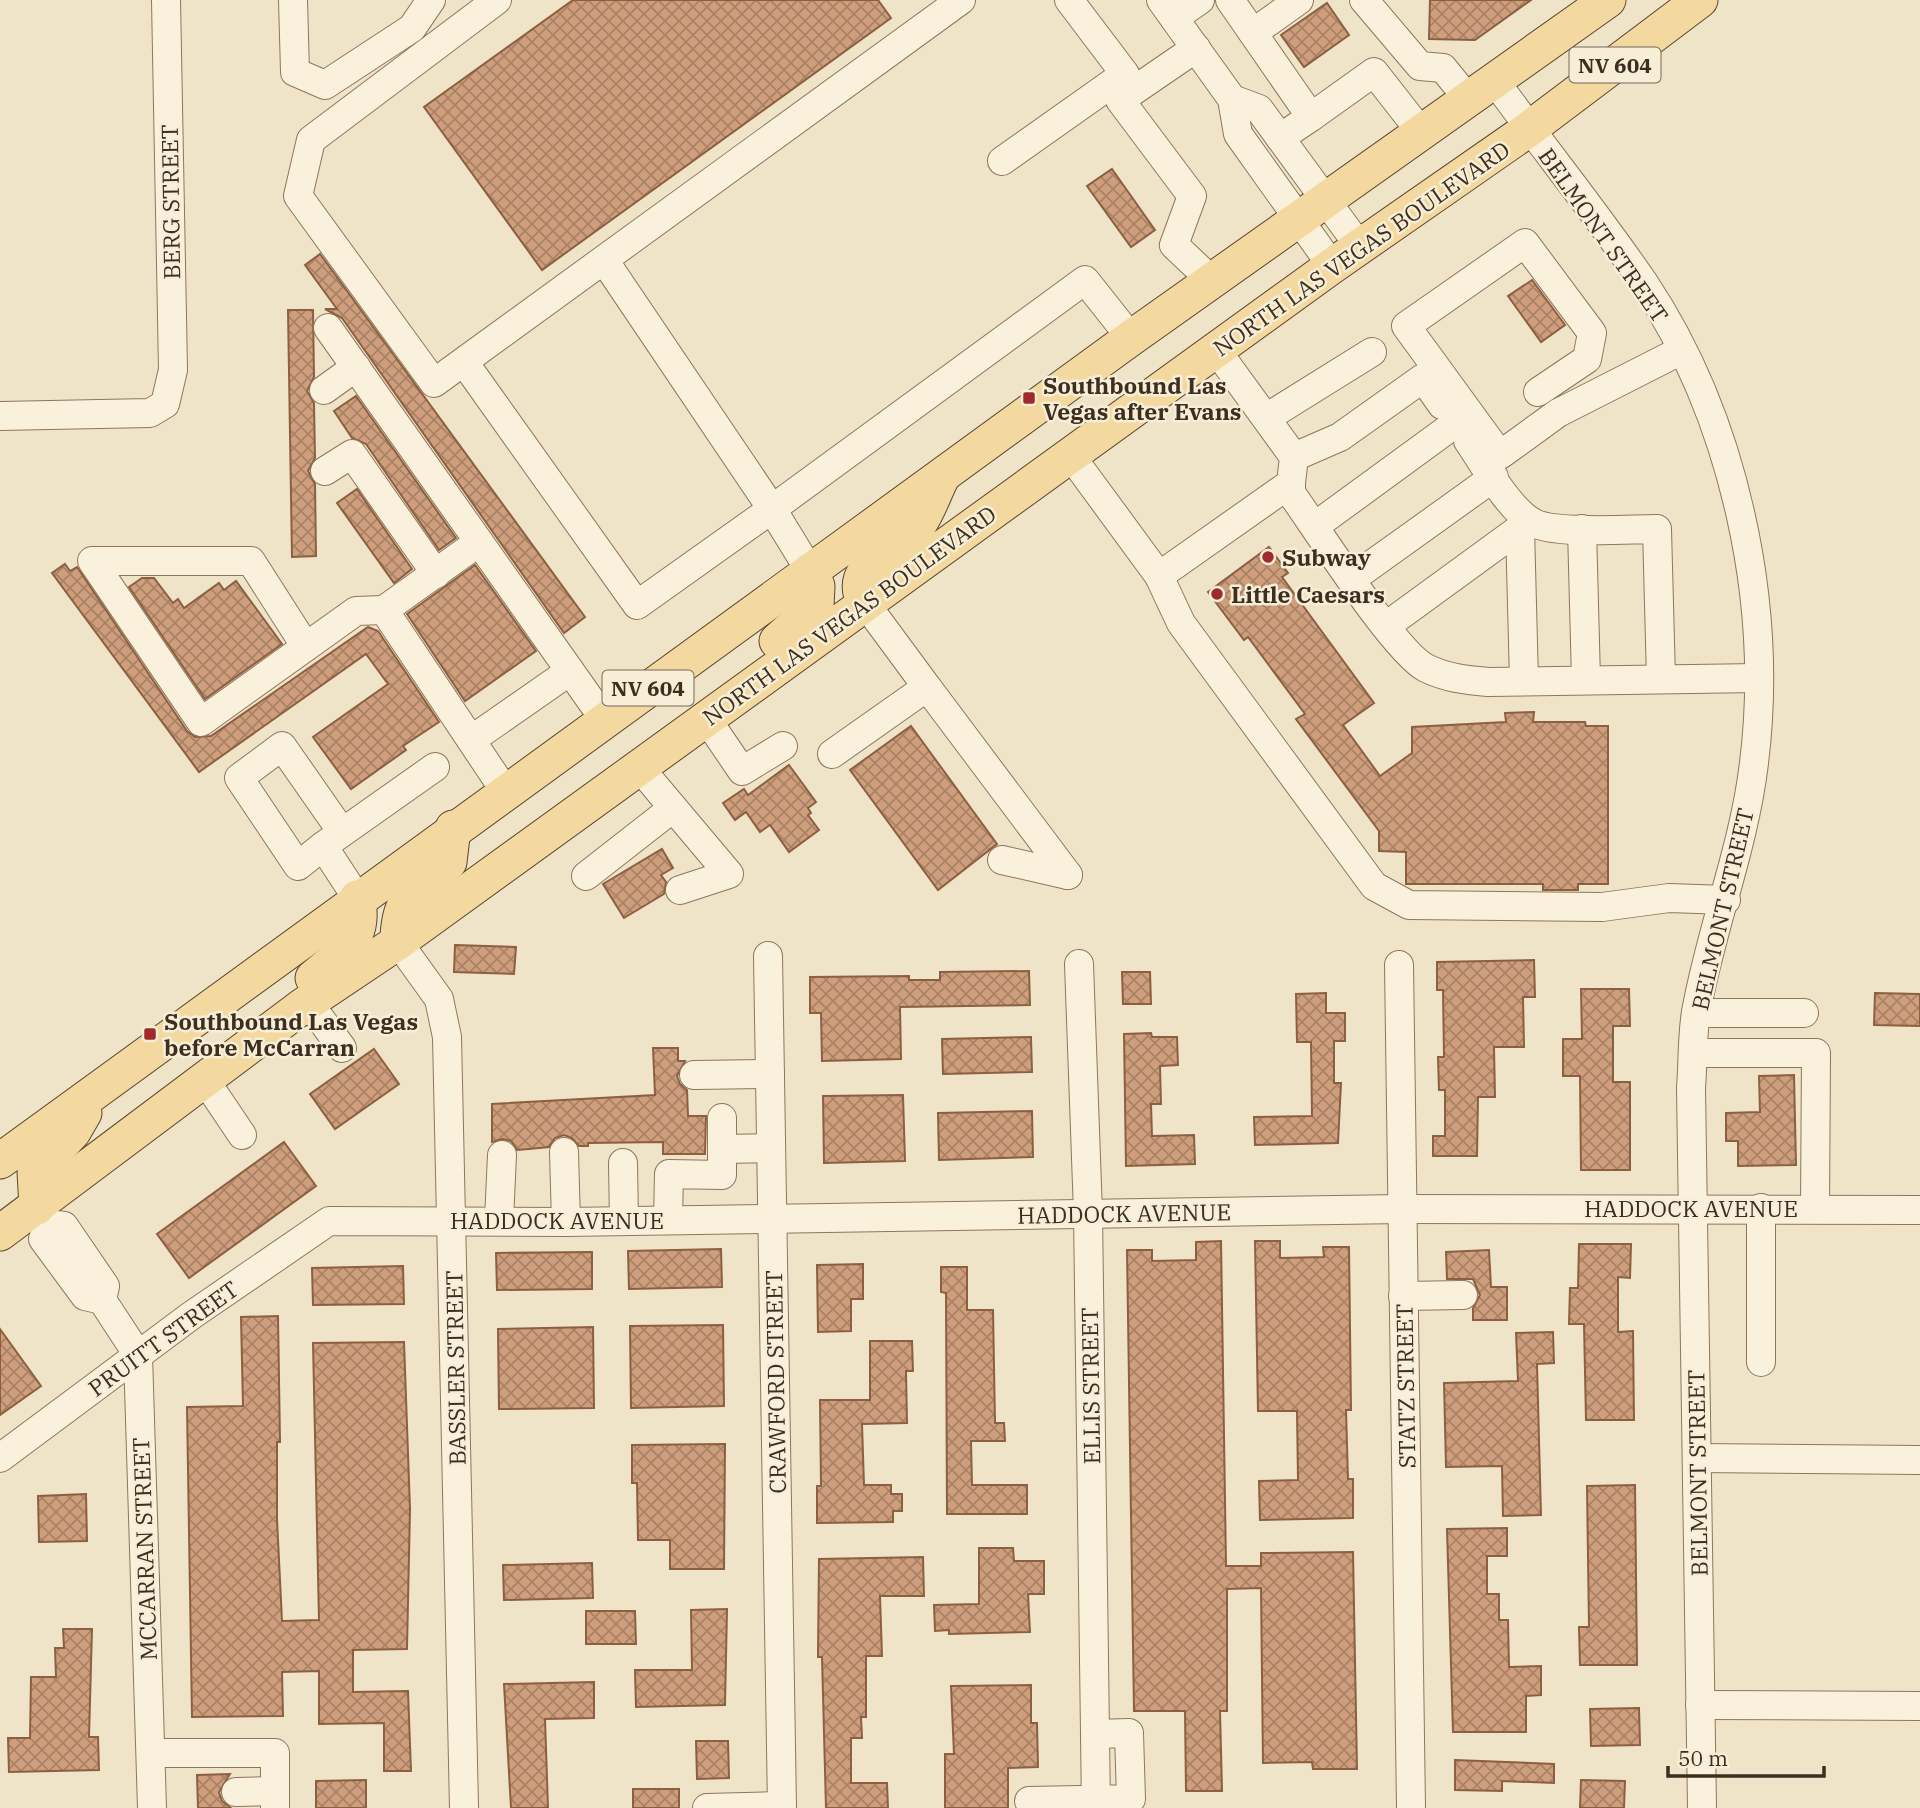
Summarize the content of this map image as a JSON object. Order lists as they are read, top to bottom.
{
  "streets": {
    "main road": ["NV 604", "NORTH LAS VEGAS BOULEVARD"],
    "street": [
      "BERG STREET",
      "BELMONT STREET",
      "HADDOCK AVENUE",
      "PRUITT STREET",
      "BASSLER STREET",
      "CRAWFORD STREET",
      "ELLIS STREET",
      "STATZ STREET",
      "MCCARRAN STREET"
    ]
  },
  "crossings": [
    ["NV 604", "BELMONT STREET"],
    ["BELMONT STREET", "NORTH LAS VEGAS BOULEVARD"],
    ["BELMONT STREET", "HADDOCK AVENUE"],
    ["NORTH LAS VEGAS BOULEVARD", "BASSLER STREET"],
    ["HADDOCK AVENUE", "PRUITT STREET"],
    ["HADDOCK AVENUE", "BASSLER STREET"],
    ["HADDOCK AVENUE", "CRAWFORD STREET"],
    ["HADDOCK AVENUE", "ELLIS STREET"],
    ["HADDOCK AVENUE", "STATZ STREET"],
    ["PRUITT STREET", "MCCARRAN STREET"]
  ],
  "places": {
    "transit": ["Southbound Las Vegas after Evans", "Southbound Las Vegas before McCarran"],
    "other": ["Subway", "Little Caesars"]
  },
  "scale_bar": "50 m"
}
